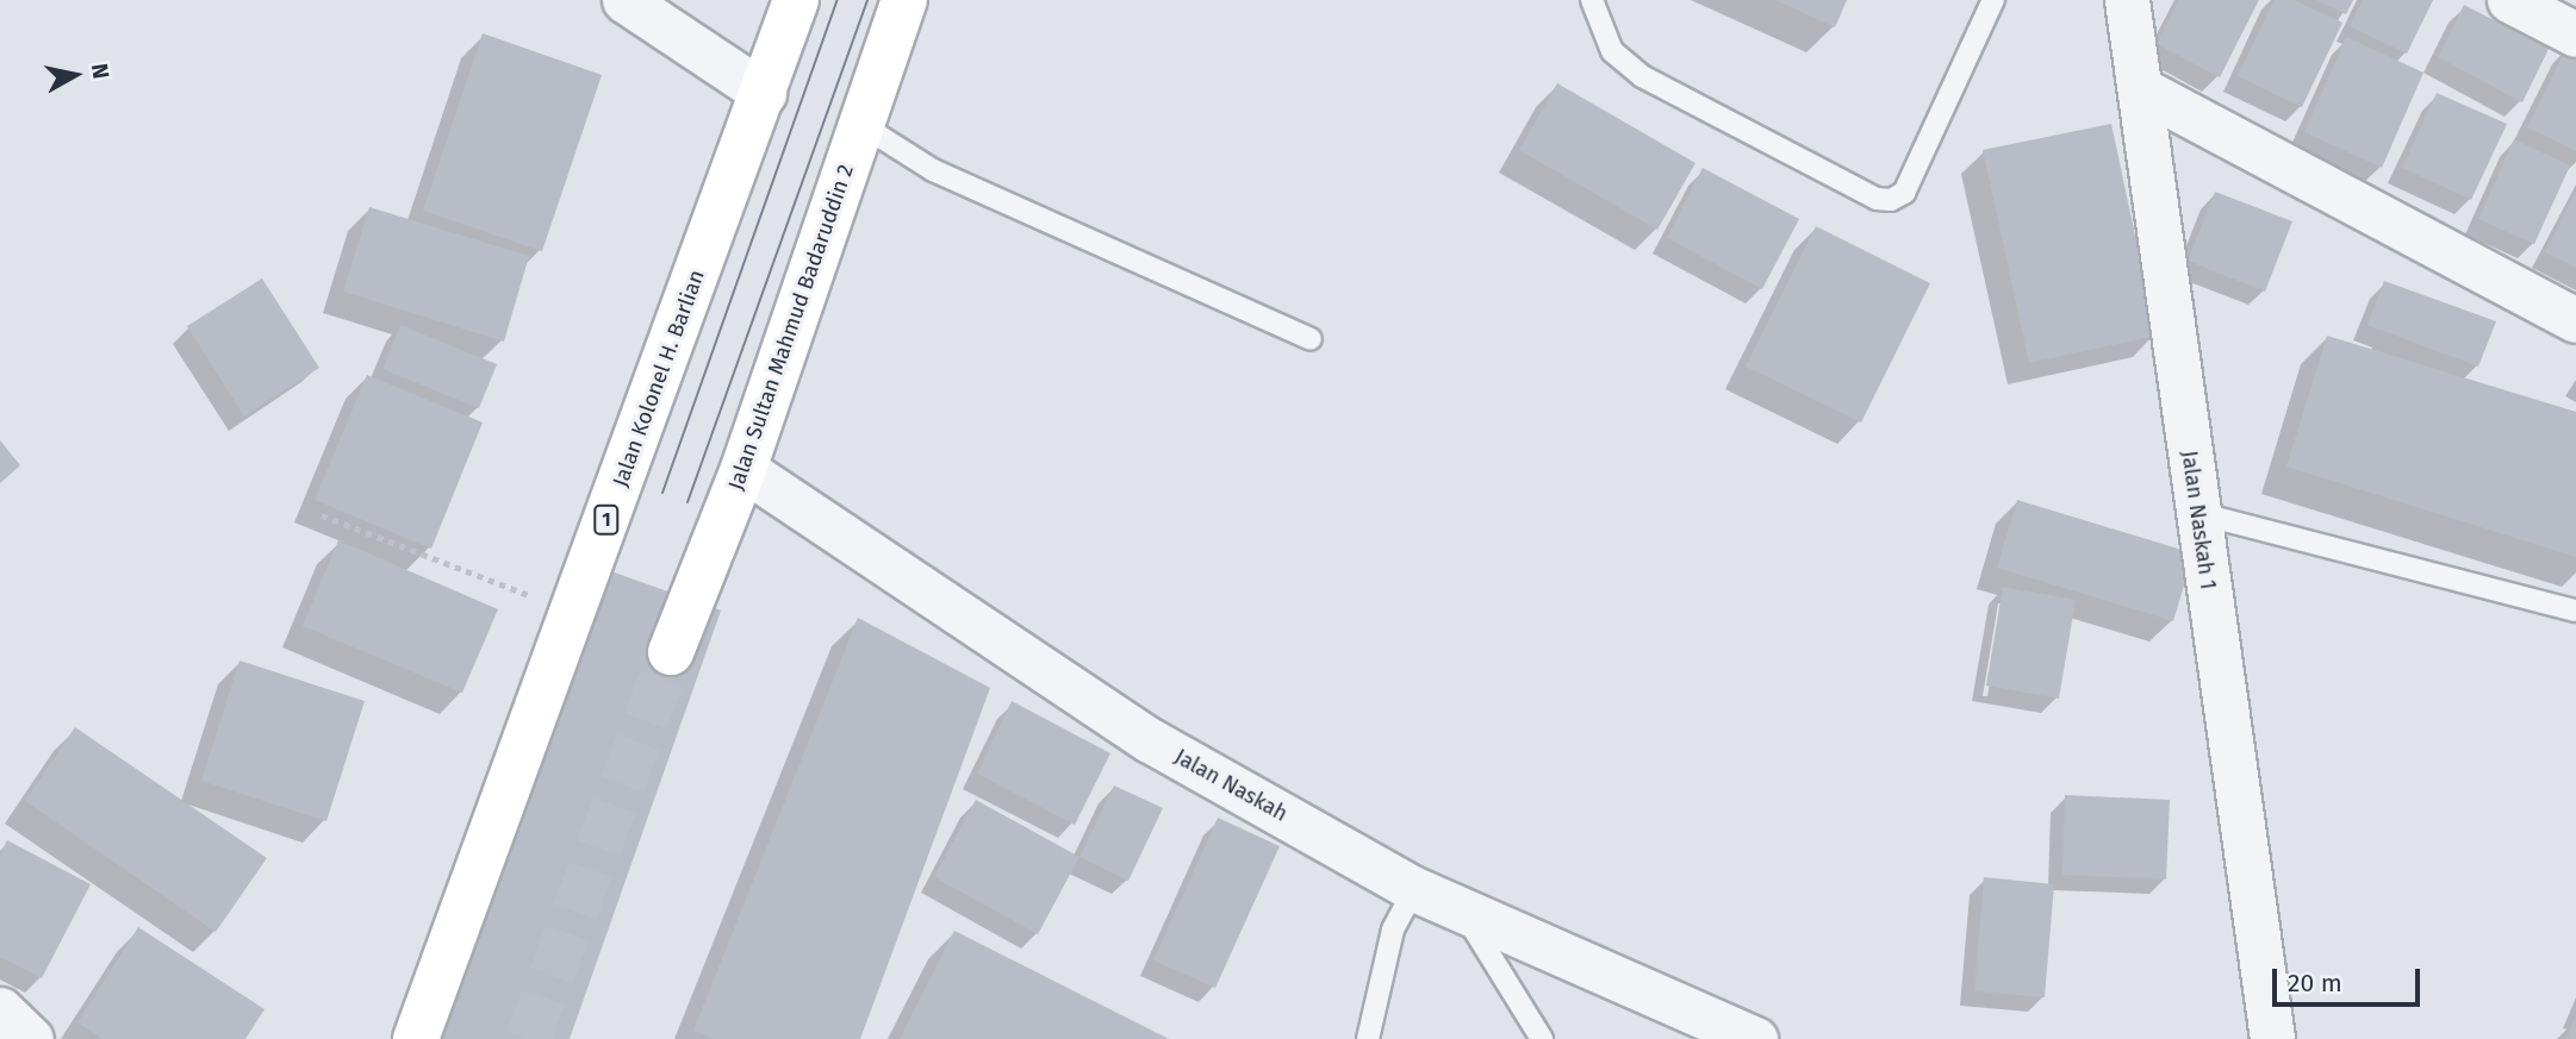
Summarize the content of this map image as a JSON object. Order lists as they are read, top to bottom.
{
  "streets": {
    "highway": ["Jalan Sultan Mahmud Badaruddin 2", "Jalan Kolonel H. Barlian", "1"],
    "street": ["Jalan Naskah 1", "Jalan Naskah"]
  },
  "crossings": [
    ["Jalan Sultan Mahmud Badaruddin 2", "Jalan Naskah"]
  ],
  "scale_bar": "20 m",
  "north": "right"
}
